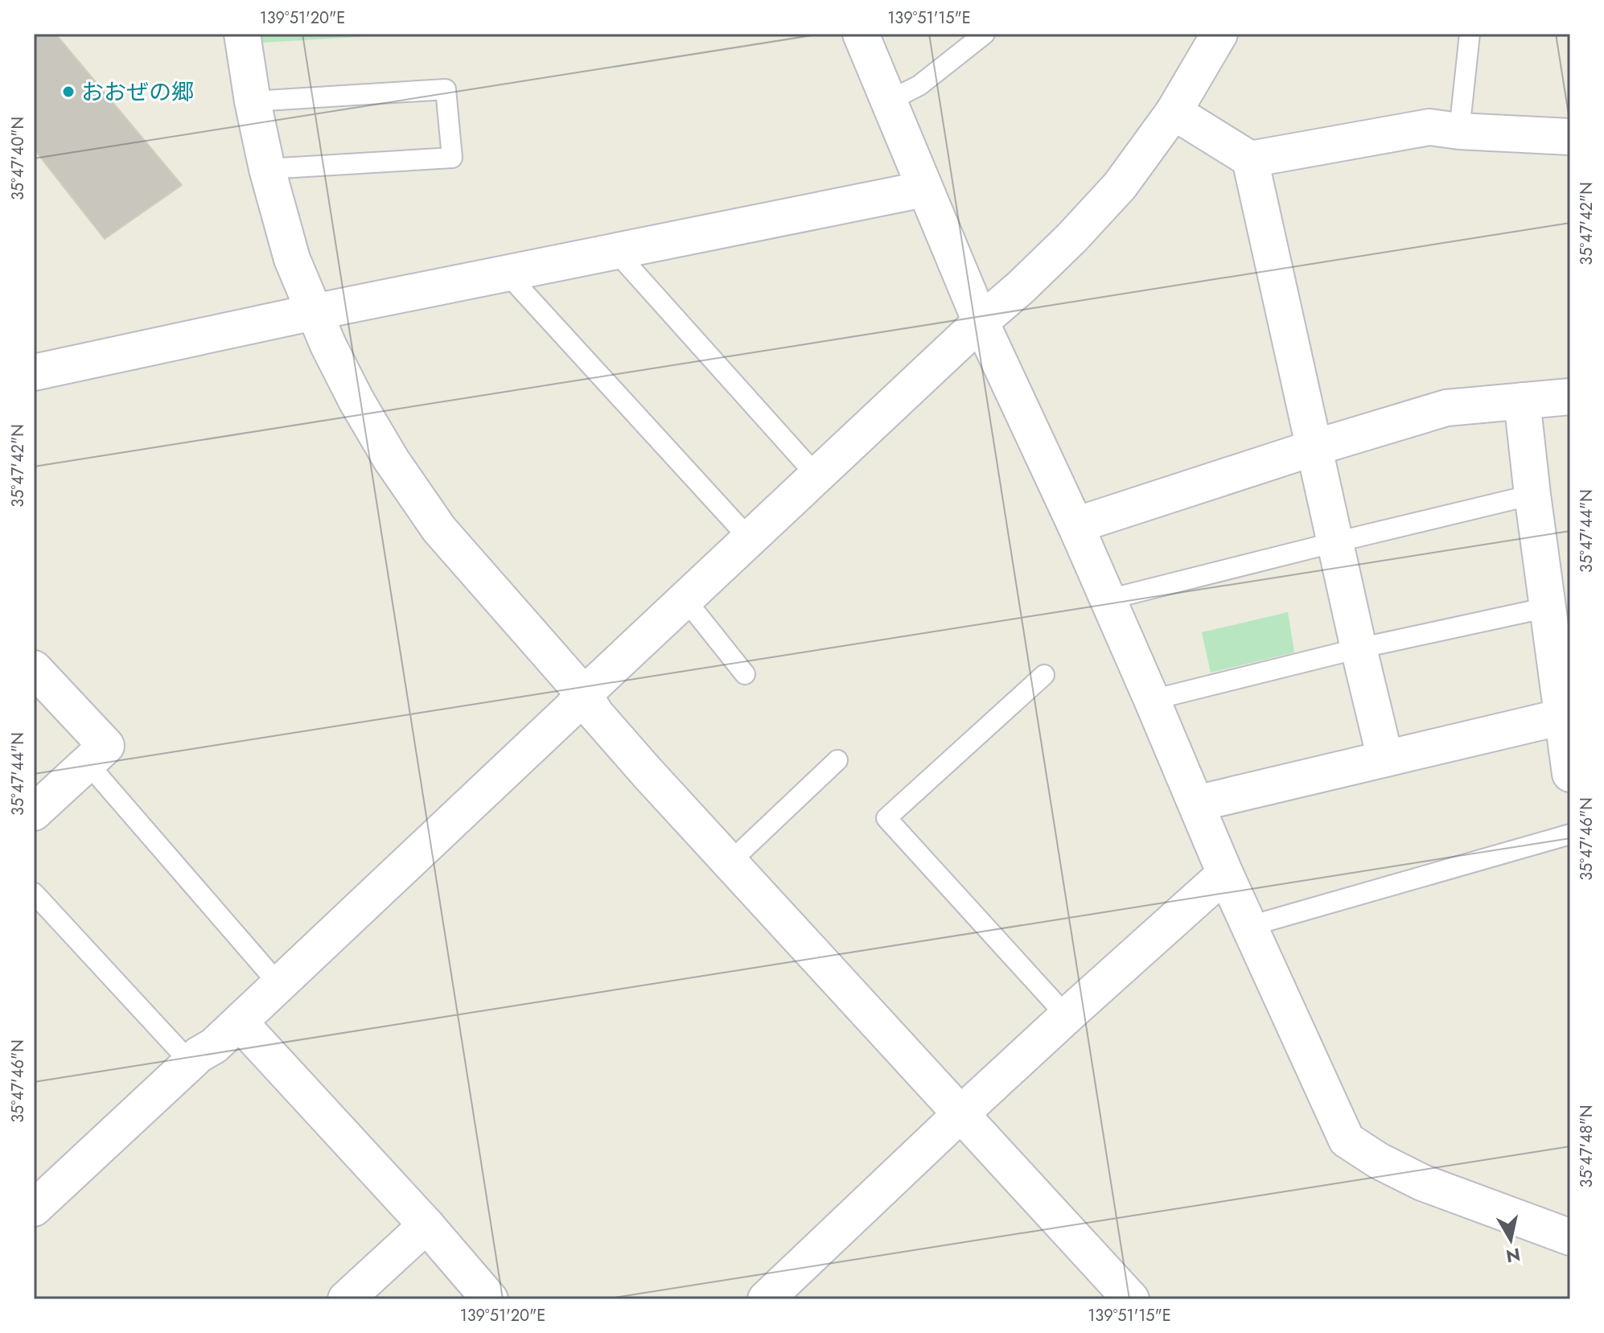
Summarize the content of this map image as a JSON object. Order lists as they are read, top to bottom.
{
  "places": ["おおぜの郷"],
  "north": "bottom",
  "coordinates": [
    "139°51'20\"E",
    "139°51'15\"E",
    "35°47'40\"N",
    "35°47'42\"N",
    "35°47'44\"N",
    "35°47'46\"N",
    "35°47'48\"N"
  ]
}
